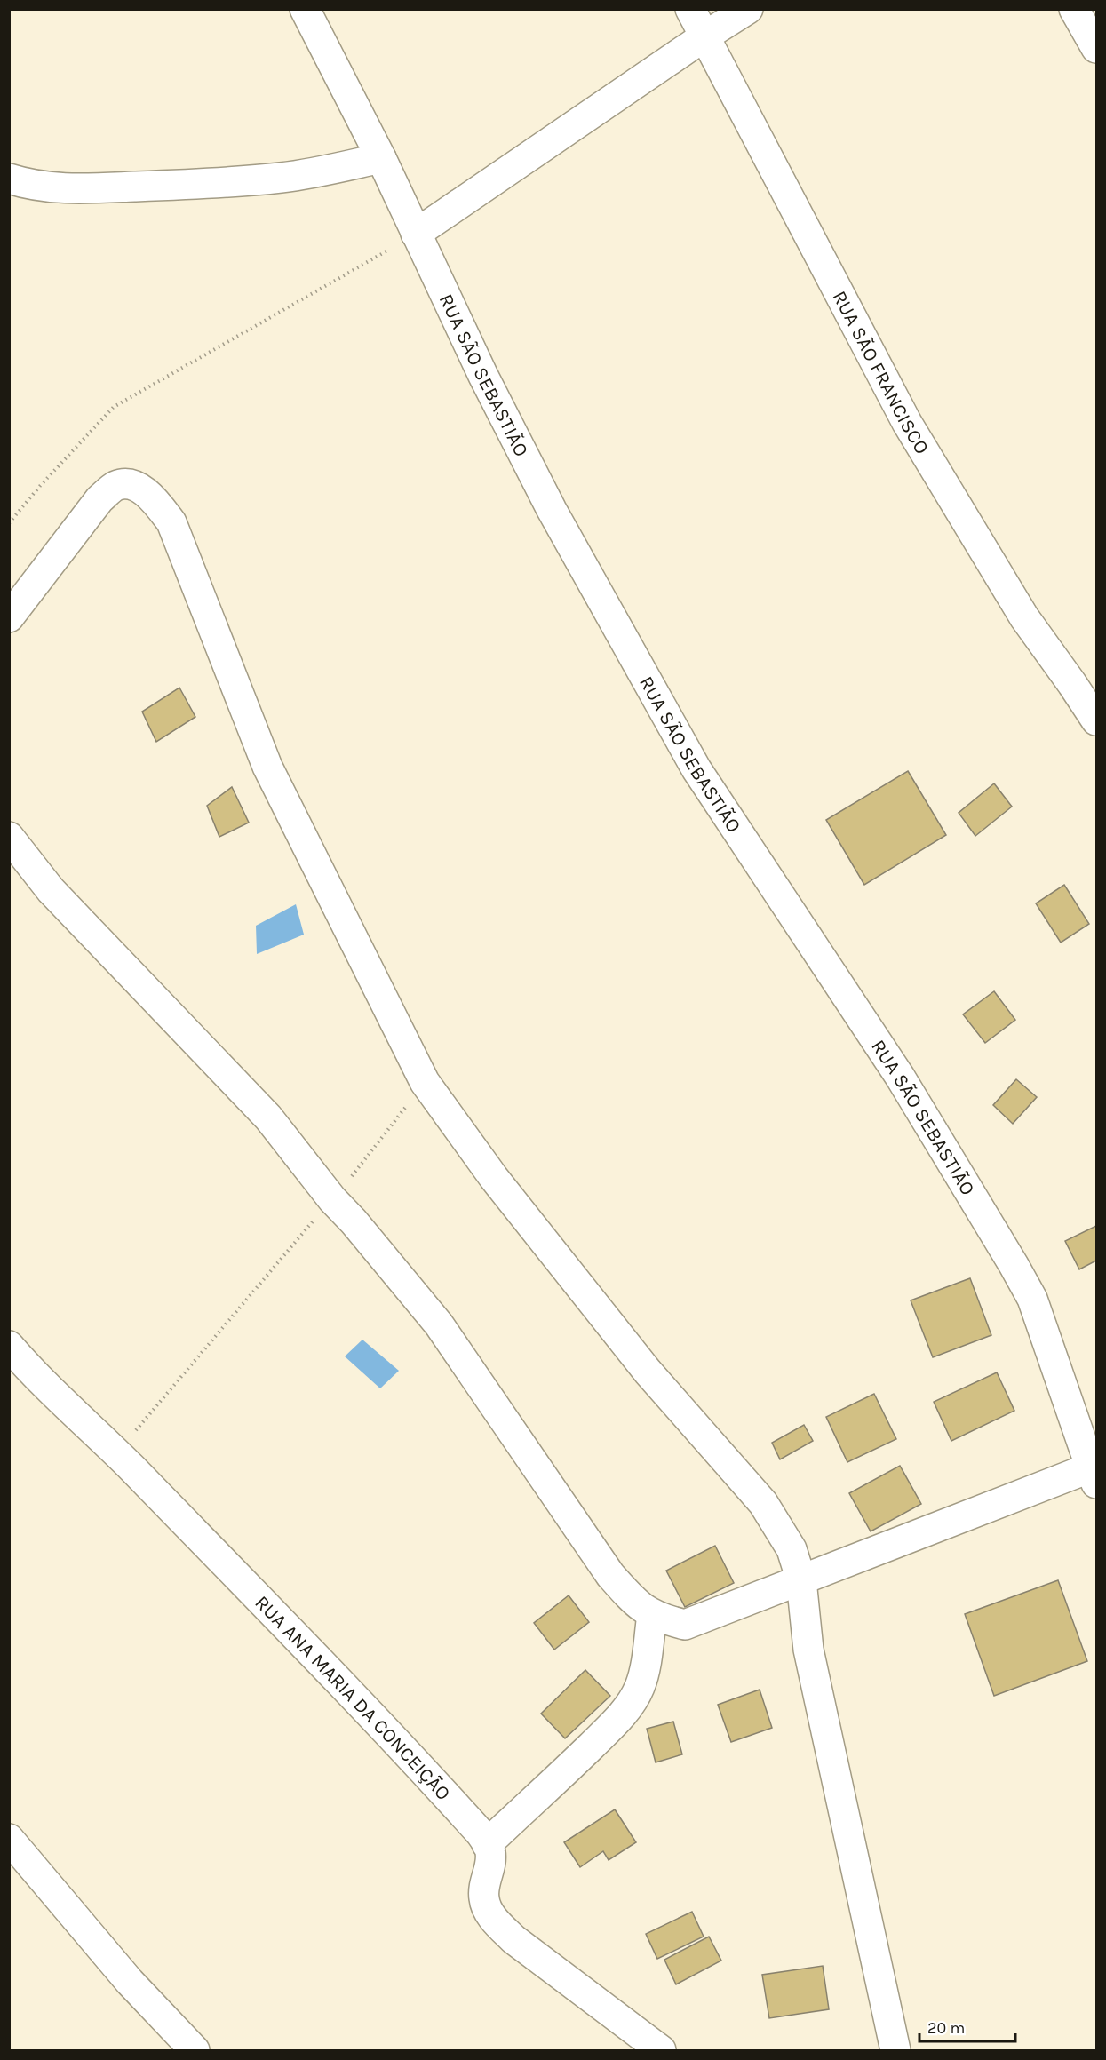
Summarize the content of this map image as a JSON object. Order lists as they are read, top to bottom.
{
  "streets": {
    "street": ["RUA SÃO FRANCISCO", "RUA SÃO SEBASTIÃO", "RUA ANA MARIA DA CONCEIÇÃO"]
  },
  "scale_bar": "20 m"
}
